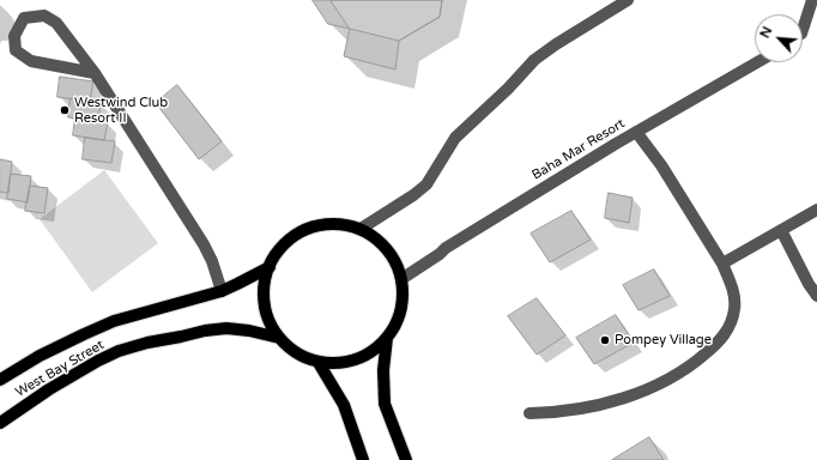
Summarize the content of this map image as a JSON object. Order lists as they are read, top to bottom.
{
  "streets": {
    "main road": ["West Bay Street"],
    "lane": ["Baha Mar Resort"]
  },
  "crossings": [
    ["Baha Mar Resort", "West Bay Street"]
  ],
  "places": ["Westwind Club Resort II", "Pompey Village"],
  "north": "top left"
}
